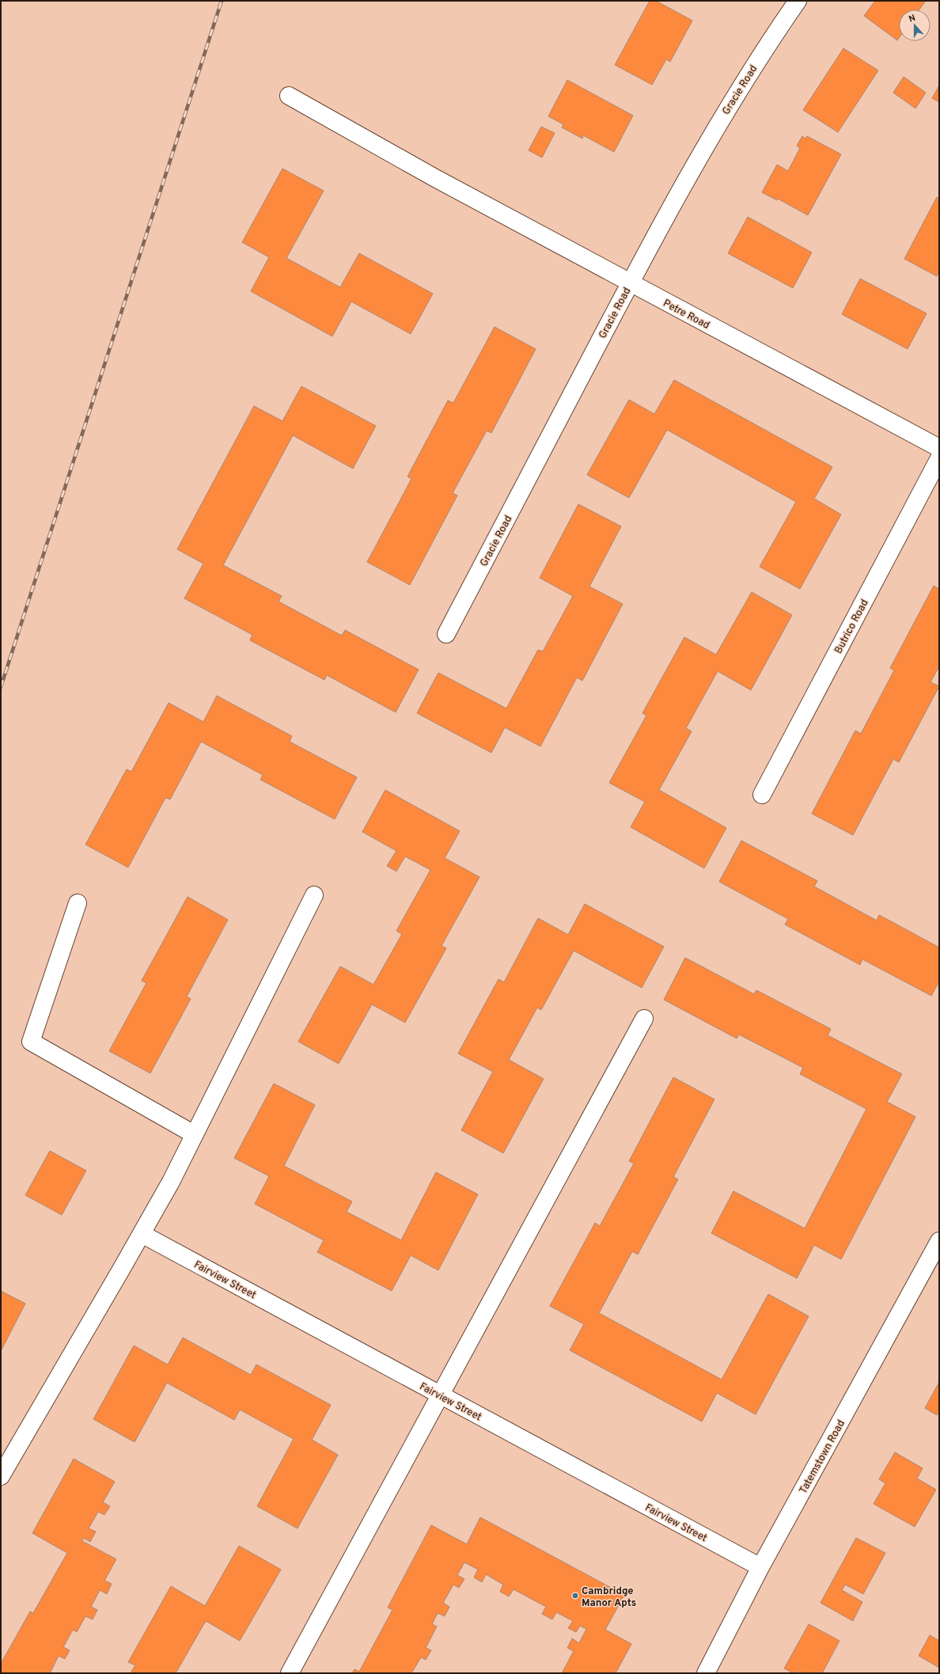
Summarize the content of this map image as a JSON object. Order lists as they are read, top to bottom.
{
  "streets": {
    "street": [
      "Gracie Road",
      "Petre Road",
      "Butrico Road",
      "Fairview Street",
      "Tatemstown Road"
    ]
  },
  "crossings": [
    ["Gracie Road", "Petre Road"],
    ["Fairview Street", "Tatemstown Road"]
  ],
  "places": ["Cambridge Manor Apts"],
  "north": "top"
}
